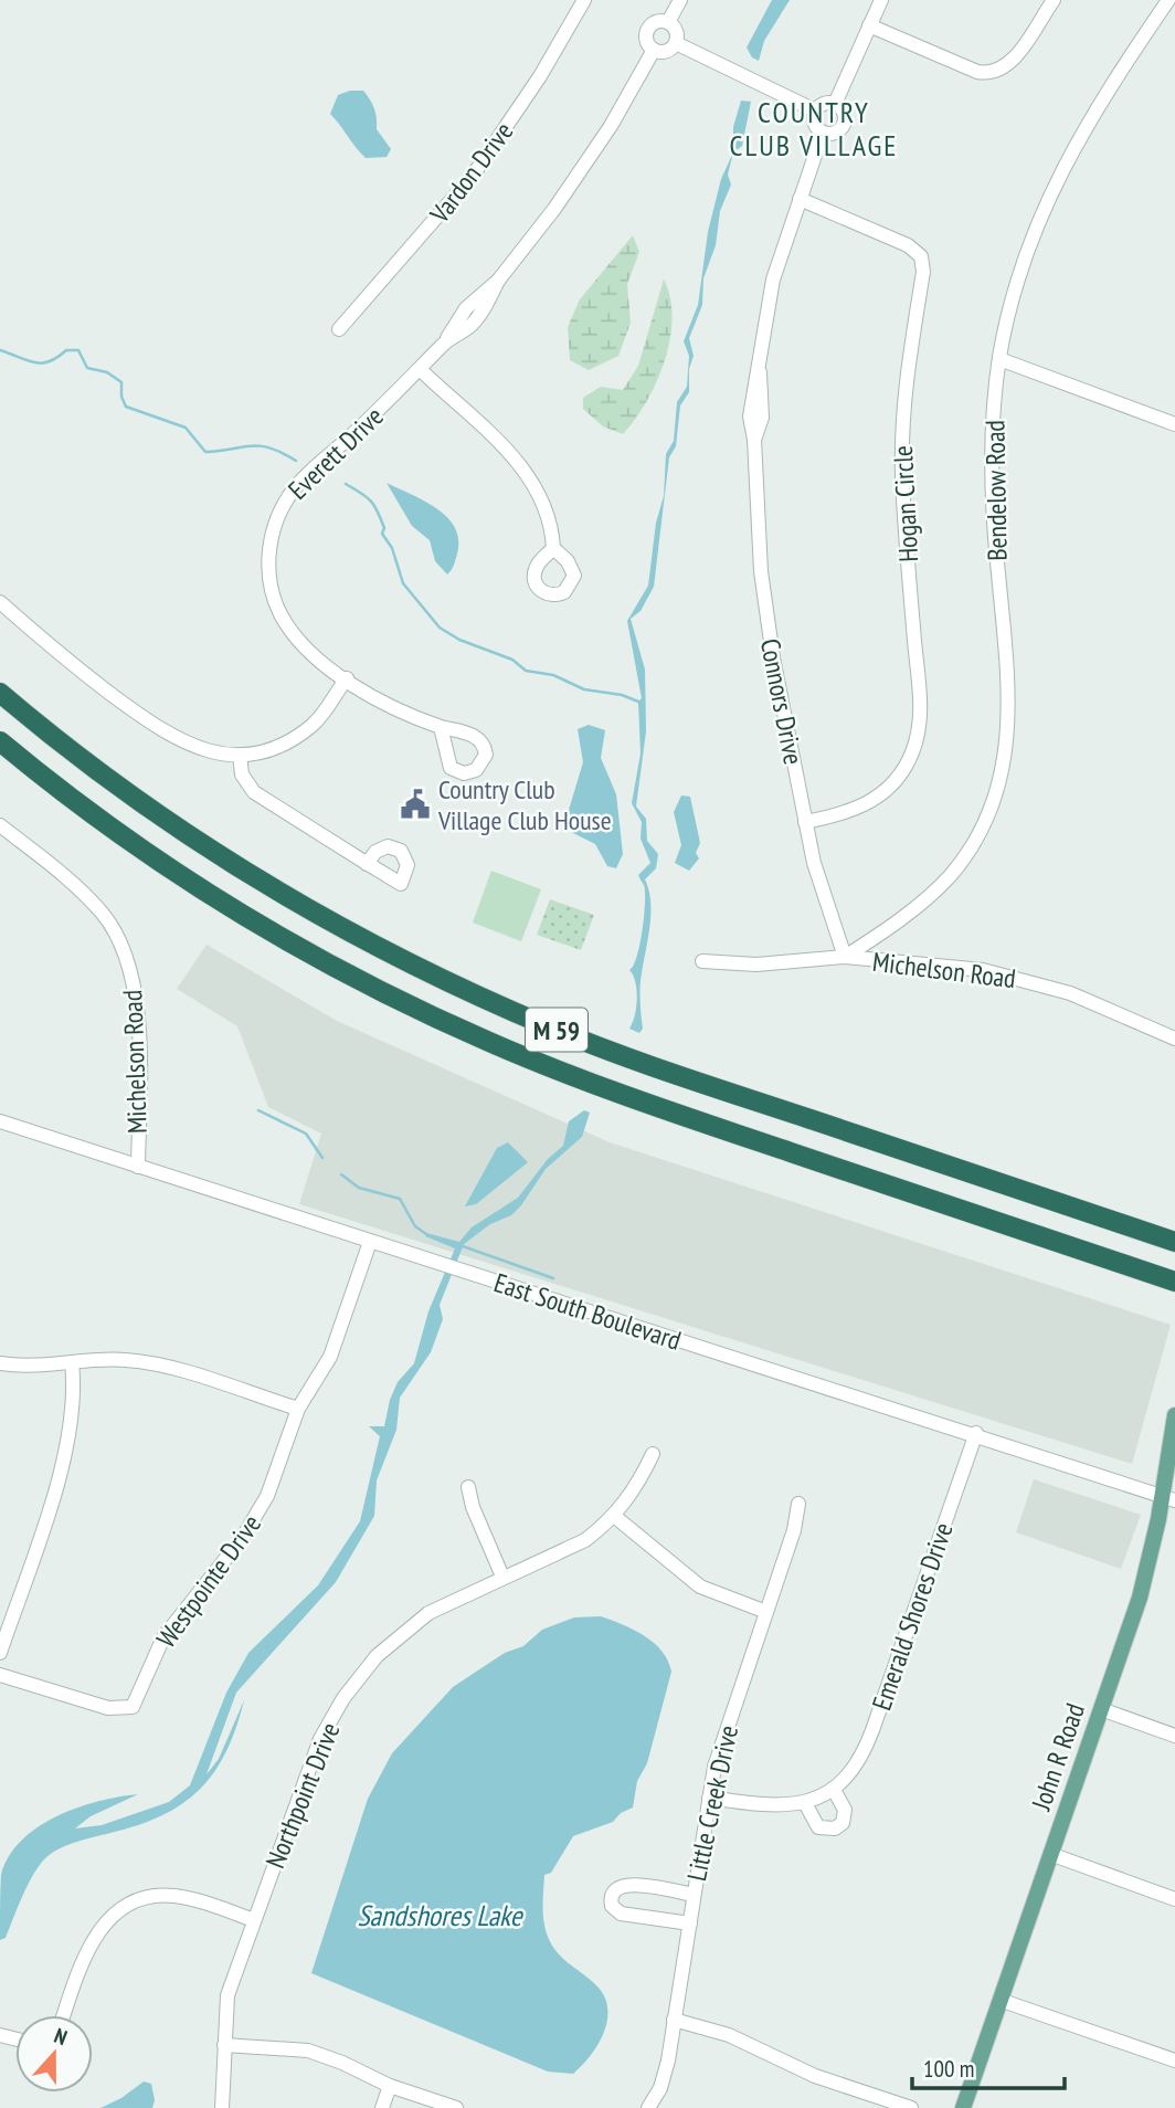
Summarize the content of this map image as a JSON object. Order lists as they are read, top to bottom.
{
  "streets": {
    "highway": ["M 59"],
    "main road": ["John R Road"],
    "street": [
      "Vardon Drive",
      "Everett Drive",
      "Bendelow Road",
      "Hogan Circle",
      "Connors Drive",
      "Michelson Road",
      "East South Boulevard",
      "Westpointe Drive",
      "Emerald Shores Drive",
      "Northpoint Drive",
      "Little Creek Drive"
    ]
  },
  "crossings": [
    ["Bendelow Road", "Connors Drive"],
    ["Bendelow Road", "Michelson Road"],
    ["Hogan Circle", "Connors Drive"],
    ["Connors Drive", "Michelson Road"],
    ["Michelson Road", "East South Boulevard"],
    ["East South Boulevard", "Westpointe Drive"],
    ["East South Boulevard", "Emerald Shores Drive"],
    ["East South Boulevard", "John R Road"],
    ["Emerald Shores Drive", "Little Creek Drive"]
  ],
  "districts": ["COUNTRY CLUB VILLAGE"],
  "water": ["Sandshores Lake"],
  "places": {
    "public building": ["Country Club Village Club House"]
  },
  "scale_bar": "100 m",
  "north": "top"
}
